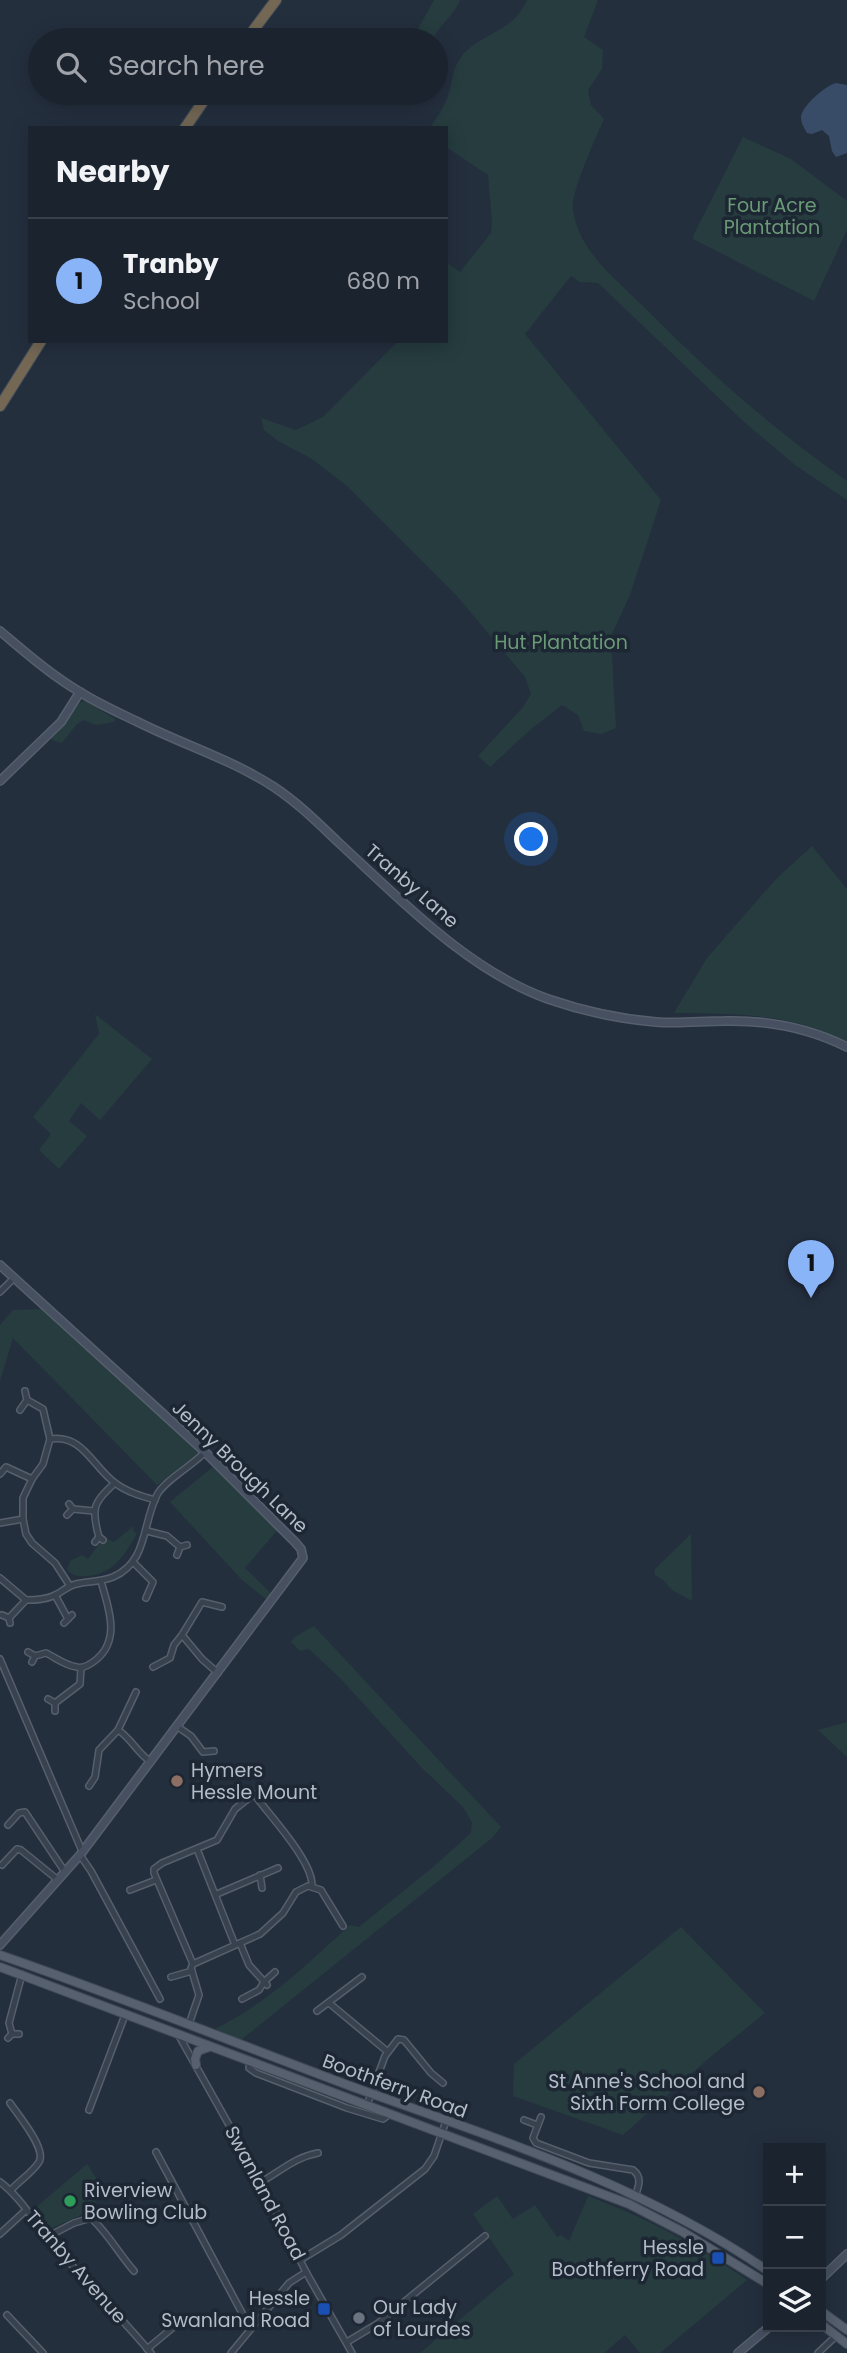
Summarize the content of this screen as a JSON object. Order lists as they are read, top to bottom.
{
  "streets": {
    "main road": ["Boothferry Road"],
    "street": [
      "Tranby Lane",
      "Jenny Brough Lane",
      "Swanland Road",
      "Tranby Avenue"
    ]
  },
  "crossings": [
    ["Boothferry Road", "Swanland Road"]
  ],
  "parks": ["Four Acre Plantation", "Hut Plantation"],
  "places": {
    "other": [
      "Hymers Hessle Mount",
      "St Anne's School and Sixth Form College",
      "Riverview Bowling Club",
      "Our Lady of Lourdes"
    ],
    "transit": ["Hessle Boothferry Road", "Hessle Swanland Road"]
  },
  "page": {
    "search": "Search here",
    "heading": "Nearby",
    "list": [
      {
        "mark": "1",
        "name": "Tranby",
        "note": "School",
        "value": "680 m"
      }
    ],
    "pins": "1",
    "map_buttons": ["+", "−"]
  }
}
